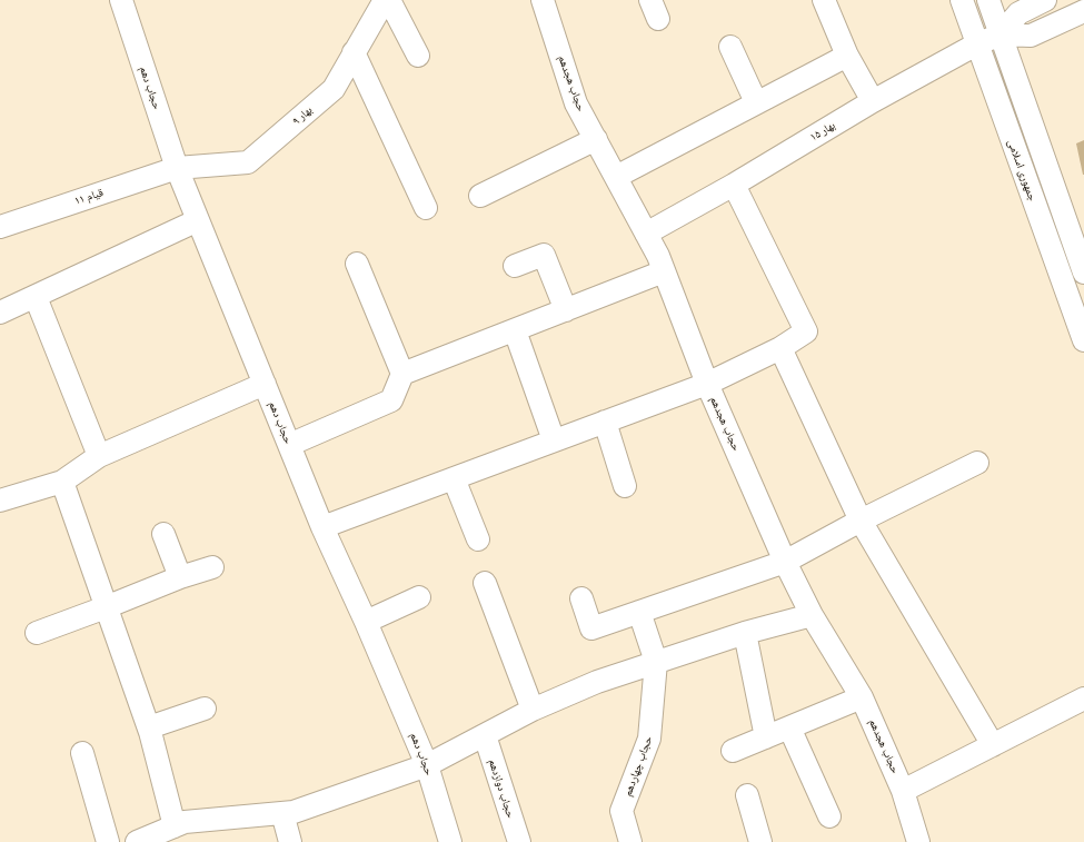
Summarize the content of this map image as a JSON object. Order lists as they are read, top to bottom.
{
  "streets": {
    "street": [
      "حجاب هجدهم",
      "حجاب دهم",
      "بهار ۹",
      "بهار ۱۵",
      "جمهوری اسلامی",
      "قیام ۱۱",
      "حجاب چهاردهم",
      "حجاب دوازدهم"
    ]
  },
  "crossings": [
    ["حجاب هجدهم", "بهار ۱۵"],
    ["حجاب دهم", "بهار ۹"],
    ["حجاب دهم", "قیام ۱۱"],
    ["بهار ۹", "قیام ۱۱"],
    ["بهار ۱۵", "جمهوری اسلامی"]
  ]
}
